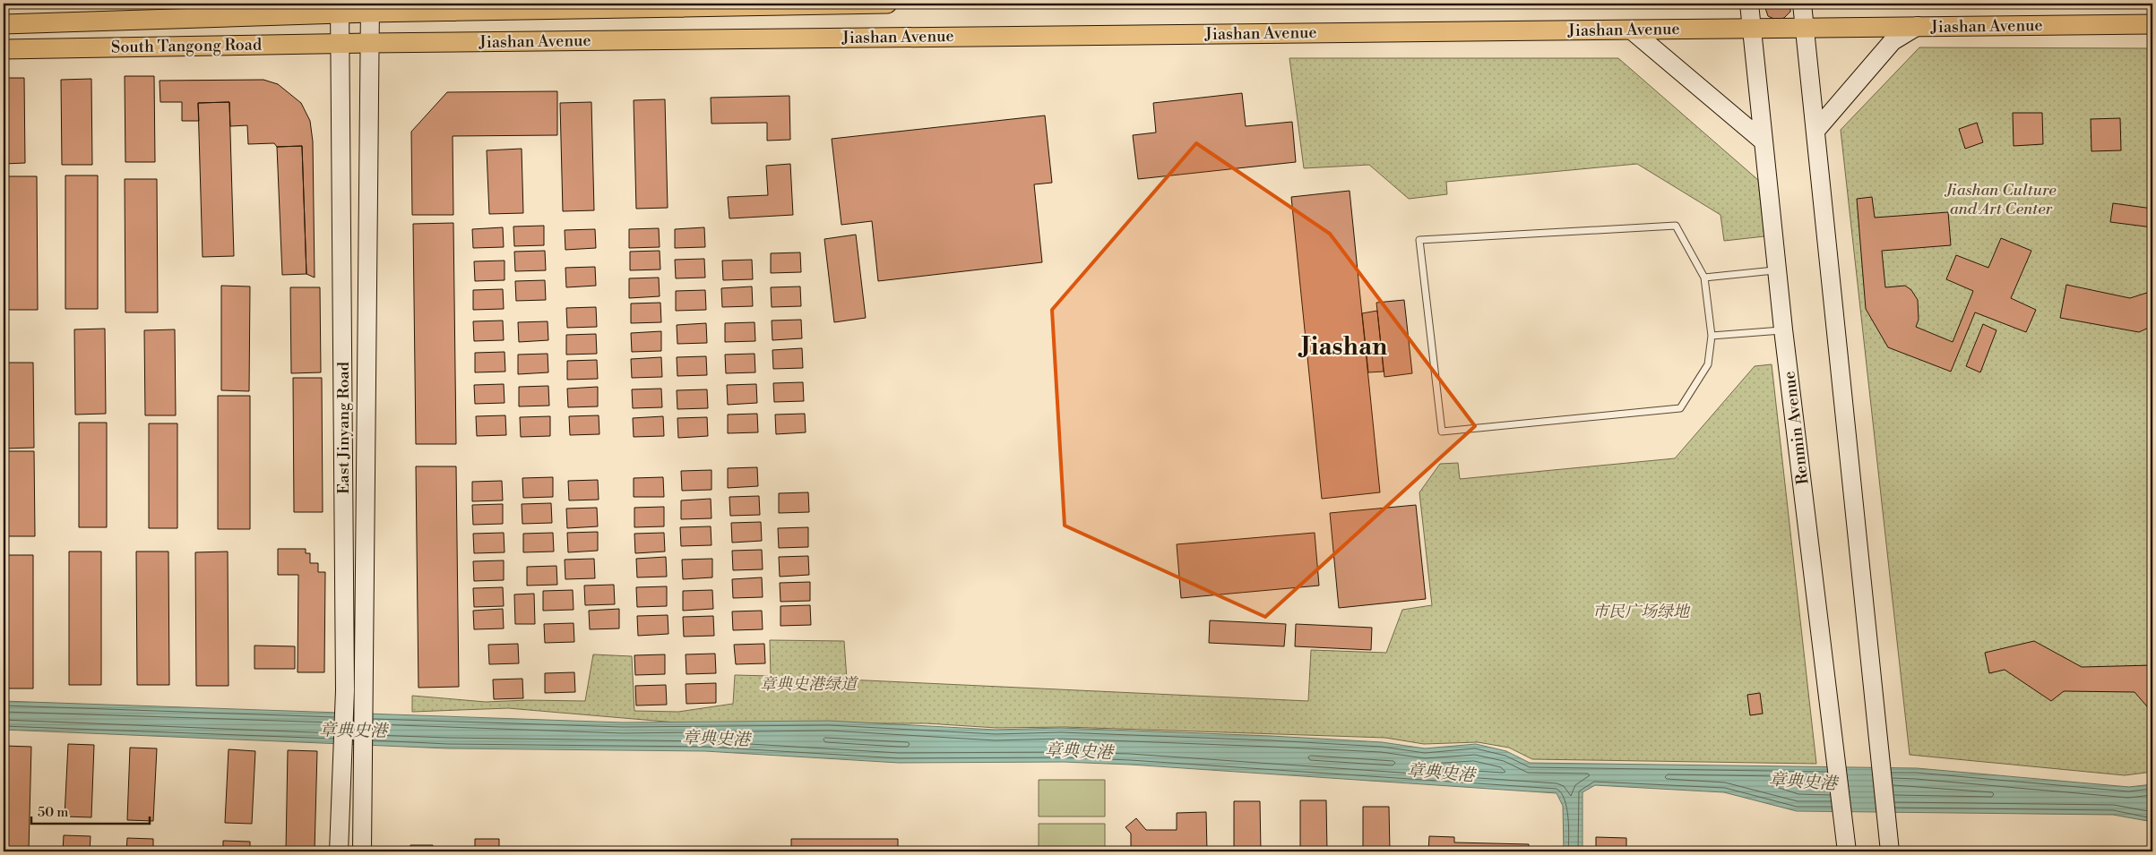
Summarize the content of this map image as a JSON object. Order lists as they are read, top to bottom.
{
  "streets": {
    "main road": [
      "Jiashan Avenue",
      "South Tangong Road",
      "East Jinyang Road",
      "Renmin Avenue"
    ]
  },
  "crossings": [
    ["Jiashan Avenue", "South Tangong Road"],
    ["Jiashan Avenue", "East Jinyang Road"],
    ["Jiashan Avenue", "Renmin Avenue"],
    ["South Tangong Road", "East Jinyang Road"]
  ],
  "districts": ["Jiashan"],
  "water": ["章典史港"],
  "parks": ["Jiashan Culture and Art Center", "市民广场绿地", "章典史港绿道"],
  "scale_bar": "50 m"
}
